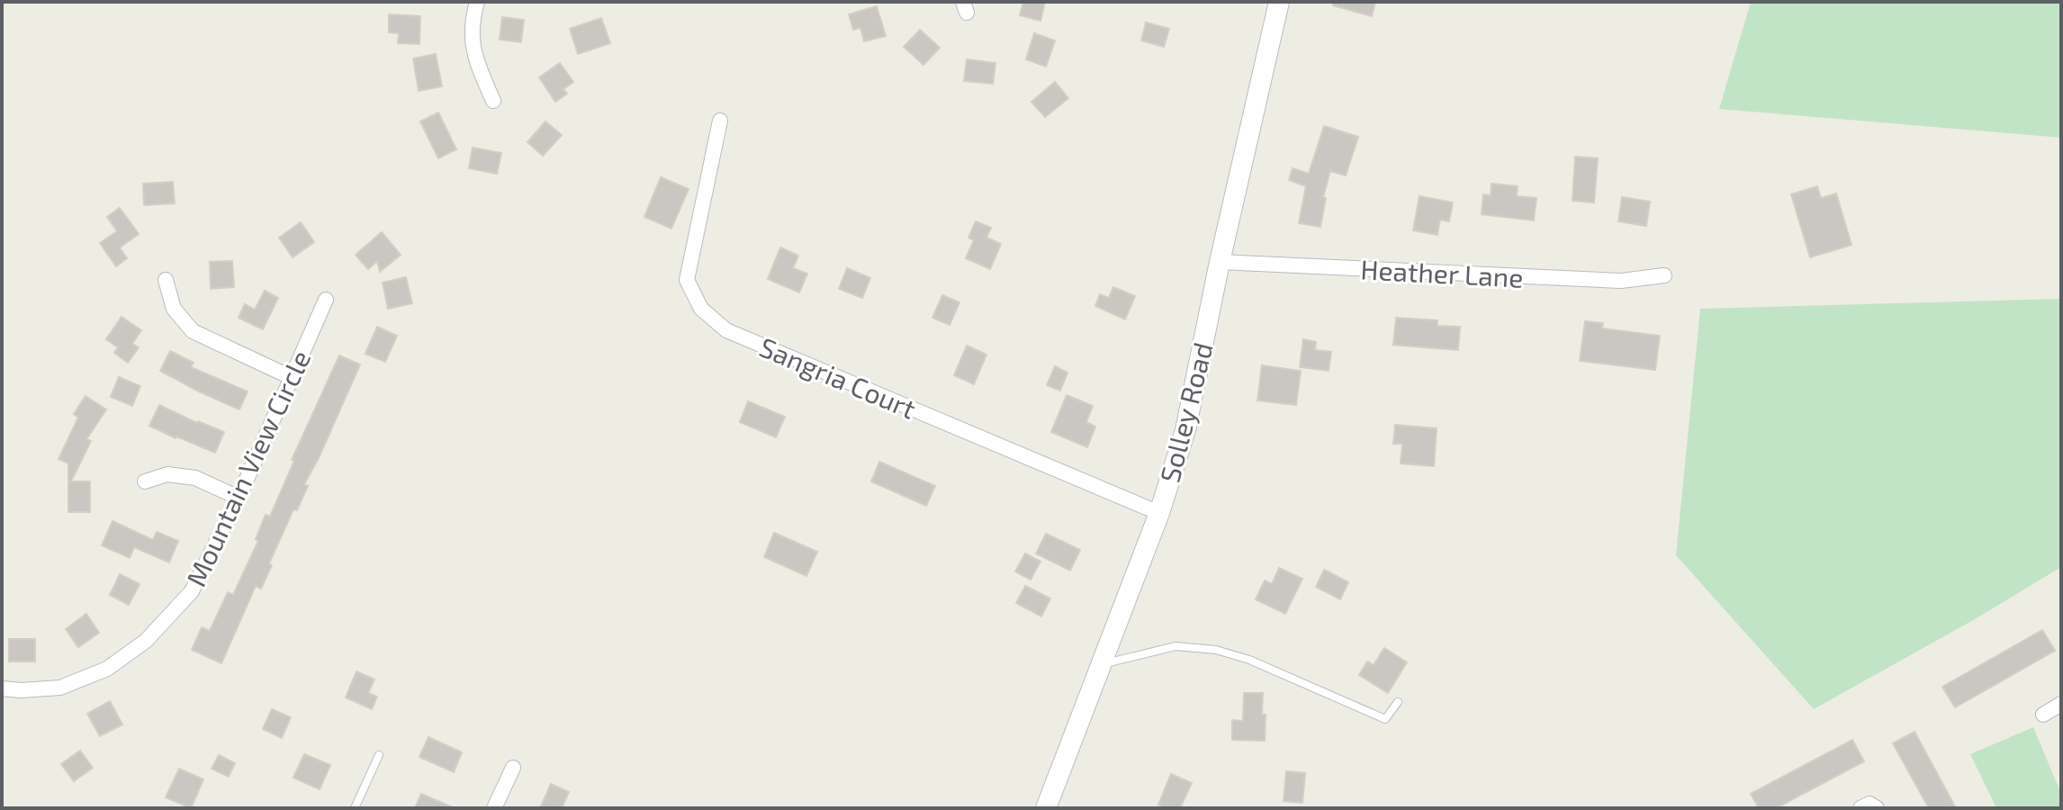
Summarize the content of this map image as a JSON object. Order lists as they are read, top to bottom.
{
  "streets": {
    "main road": ["Solley Road"],
    "street": ["Heather Lane", "Sangria Court", "Mountain View Circle"]
  },
  "crossings": [
    ["Heather Lane", "Solley Road"],
    ["Sangria Court", "Solley Road"]
  ]
}
